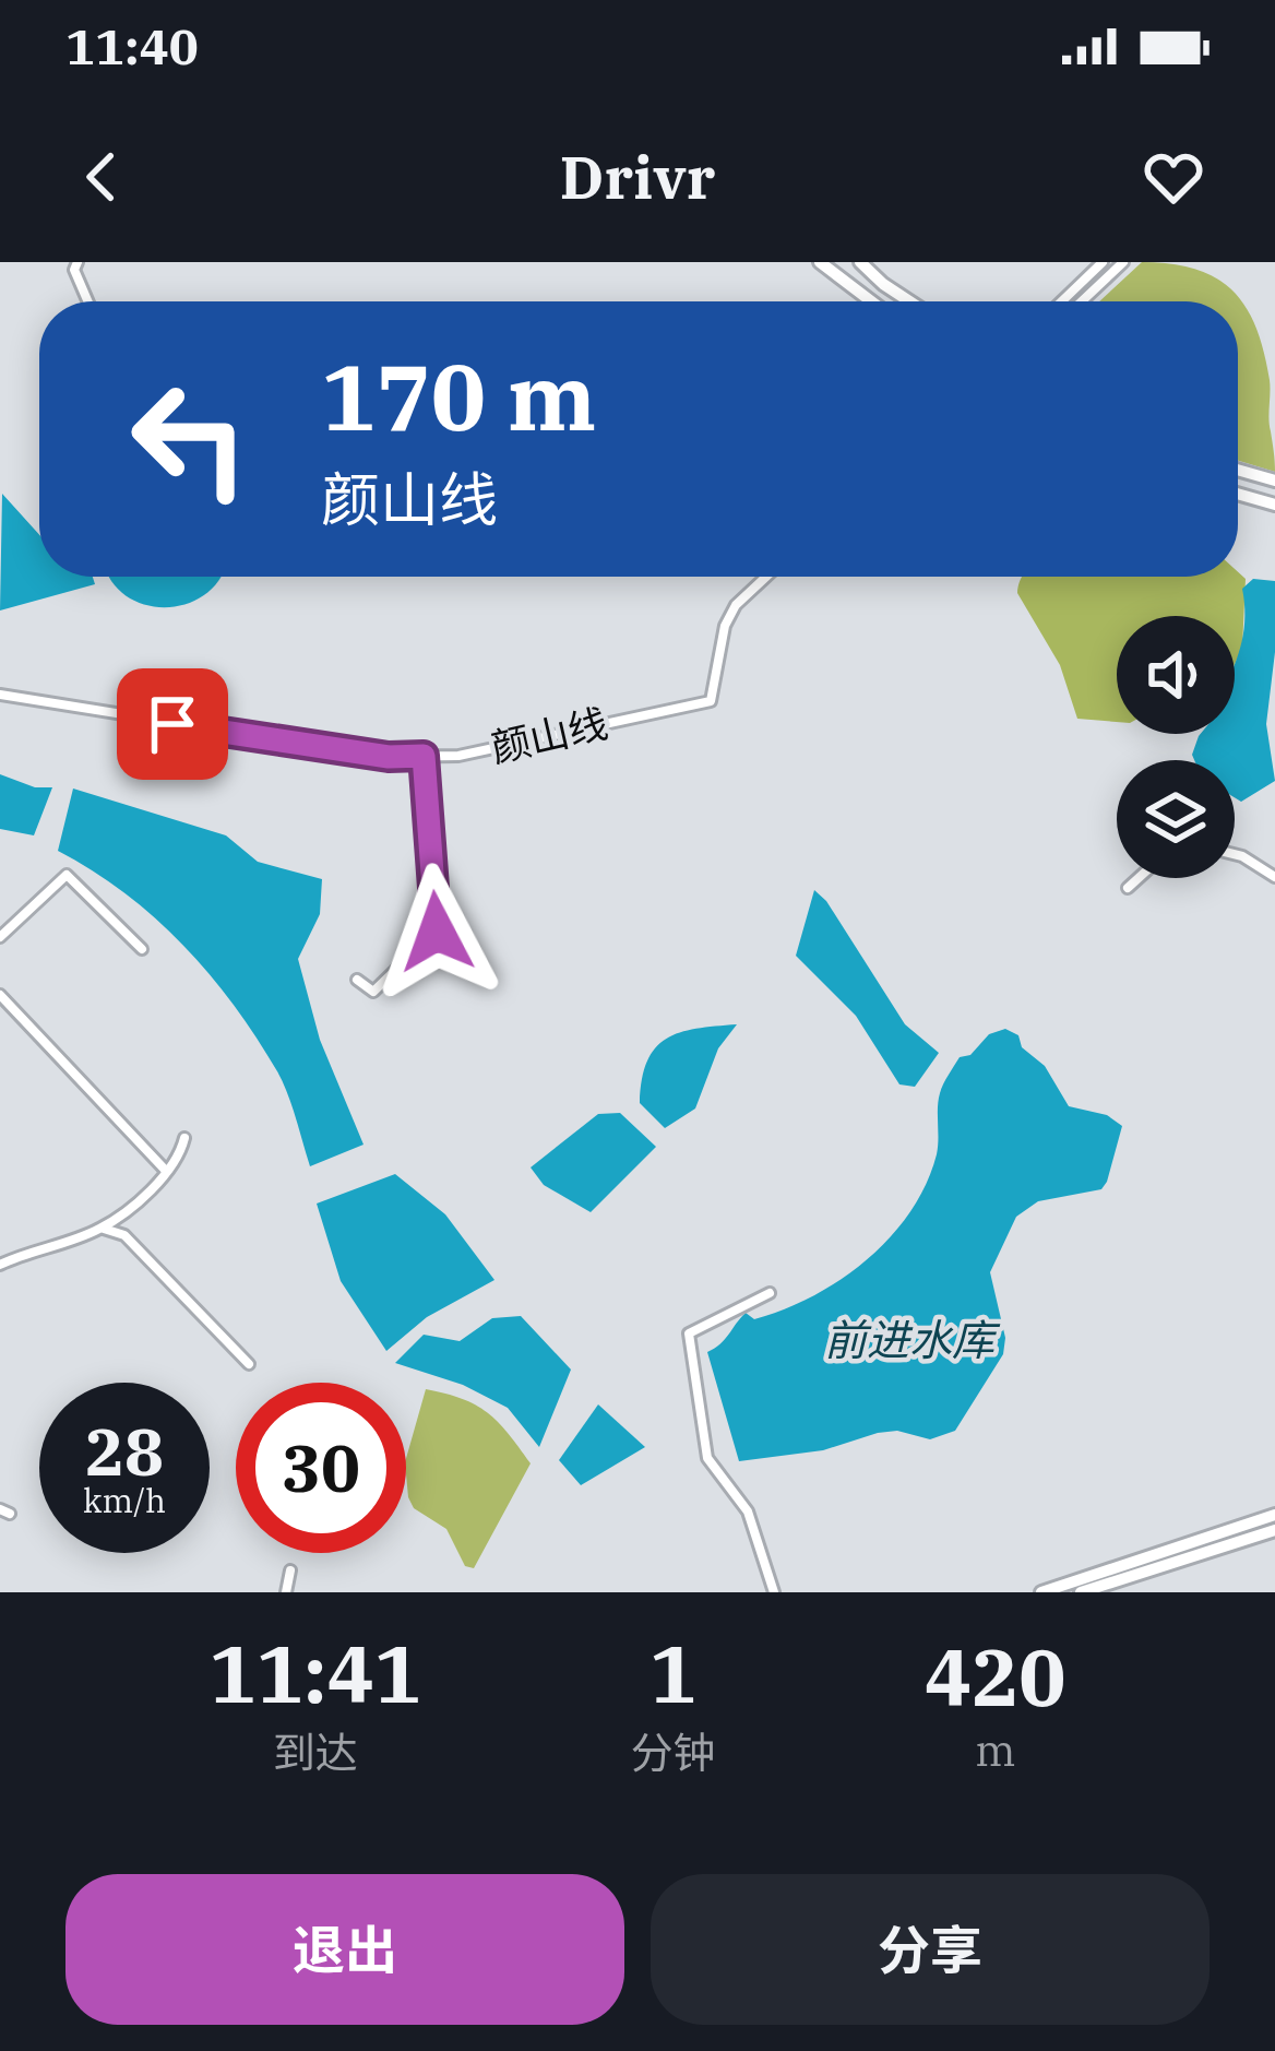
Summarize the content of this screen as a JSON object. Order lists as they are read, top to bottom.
{
  "streets": {
    "street": ["颜山线"]
  },
  "water": ["前进水库"],
  "page": {
    "status": "11:40",
    "header": "Drivr",
    "turn": ["170 m", "颜山线"],
    "speed": "28 km/h",
    "limit": "30",
    "eta": [
      "11:41",
      "到达",
      "1",
      "分钟",
      "420",
      "m"
    ],
    "buttons": ["退出", "分享"]
  }
}
